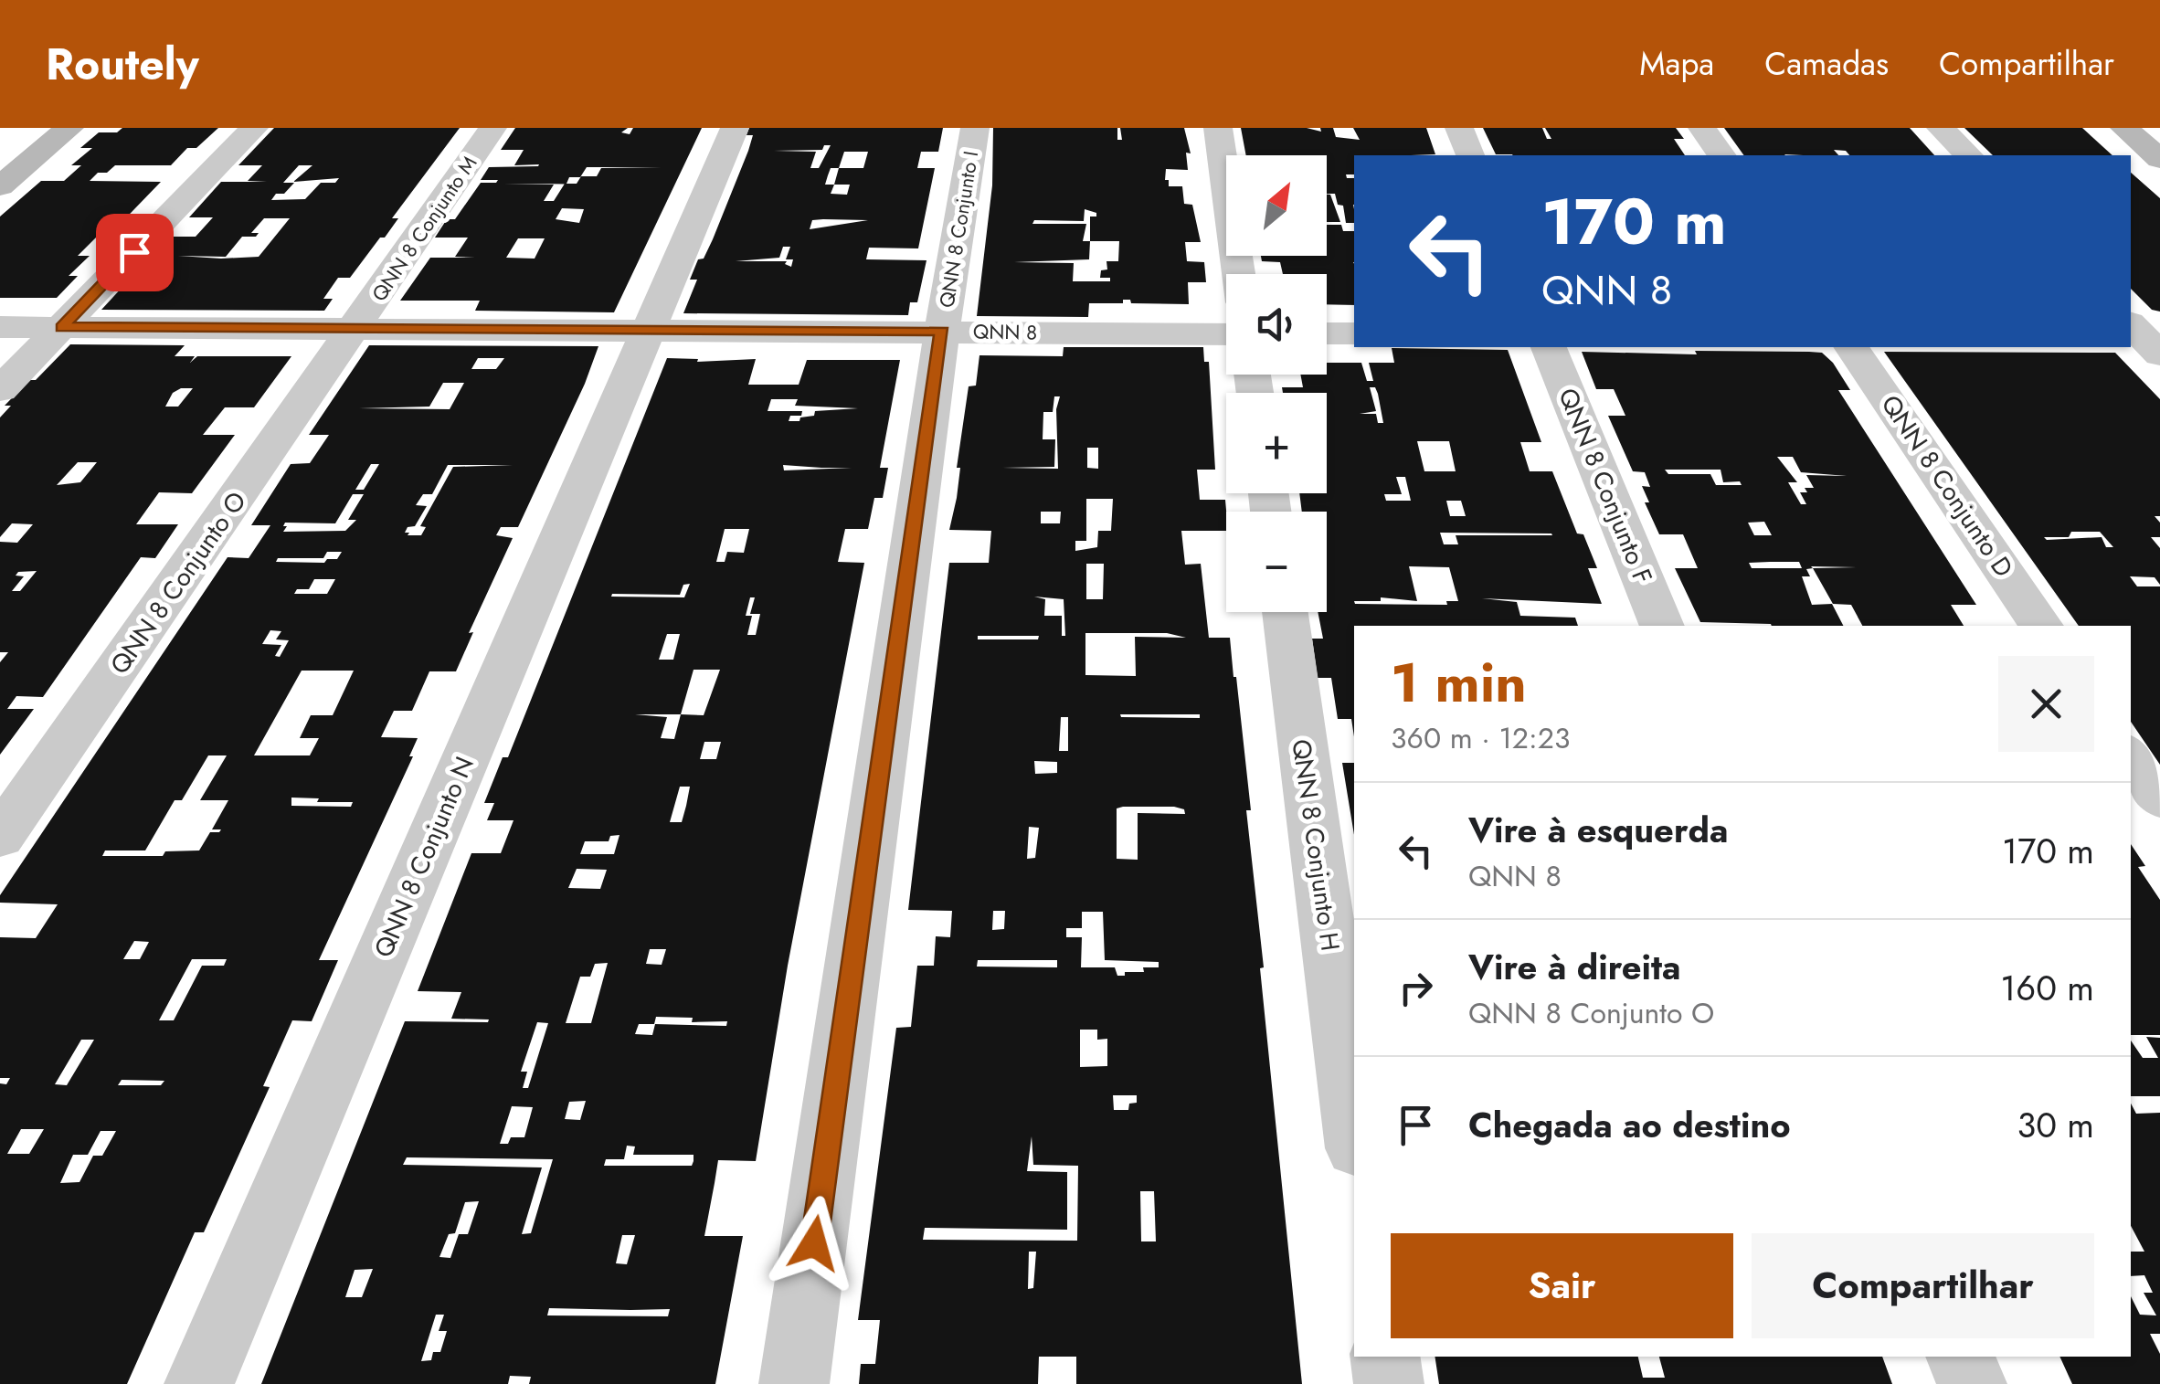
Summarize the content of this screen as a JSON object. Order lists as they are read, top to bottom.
{
  "streets": {
    "street": [
      "QNN 8 Conjunto M",
      "QNN 8 Conjunto I",
      "QNN 8",
      "QNN 8 Conjunto F",
      "QNN 8 Conjunto D",
      "QNN 8 Conjunto O",
      "QNN 8 Conjunto H",
      "QNN 8 Conjunto N"
    ]
  },
  "crossings": [
    ["QNN 8 Conjunto M", "QNN 8"],
    ["QNN 8 Conjunto M", "QNN 8 Conjunto O"],
    ["QNN 8 Conjunto I", "QNN 8"],
    ["QNN 8", "QNN 8 Conjunto O"],
    ["QNN 8", "QNN 8 Conjunto N"]
  ],
  "north": "top right",
  "page": {
    "header": "Routely",
    "nav": ["Mapa", "Camadas", "Compartilhar"],
    "map_buttons": ["+", "−"],
    "turn": ["170 m", "QNN 8"],
    "heading": ["1 min", "360 m · 12:23"],
    "list": [
      {
        "name": "Vire à esquerda",
        "note": "QNN 8",
        "value": "170 m"
      },
      {
        "name": "Vire à direita",
        "note": "QNN 8 Conjunto O",
        "value": "160 m"
      },
      {
        "name": "Chegada ao destino",
        "value": "30 m"
      }
    ],
    "buttons": ["Sair", "Compartilhar"]
  }
}
